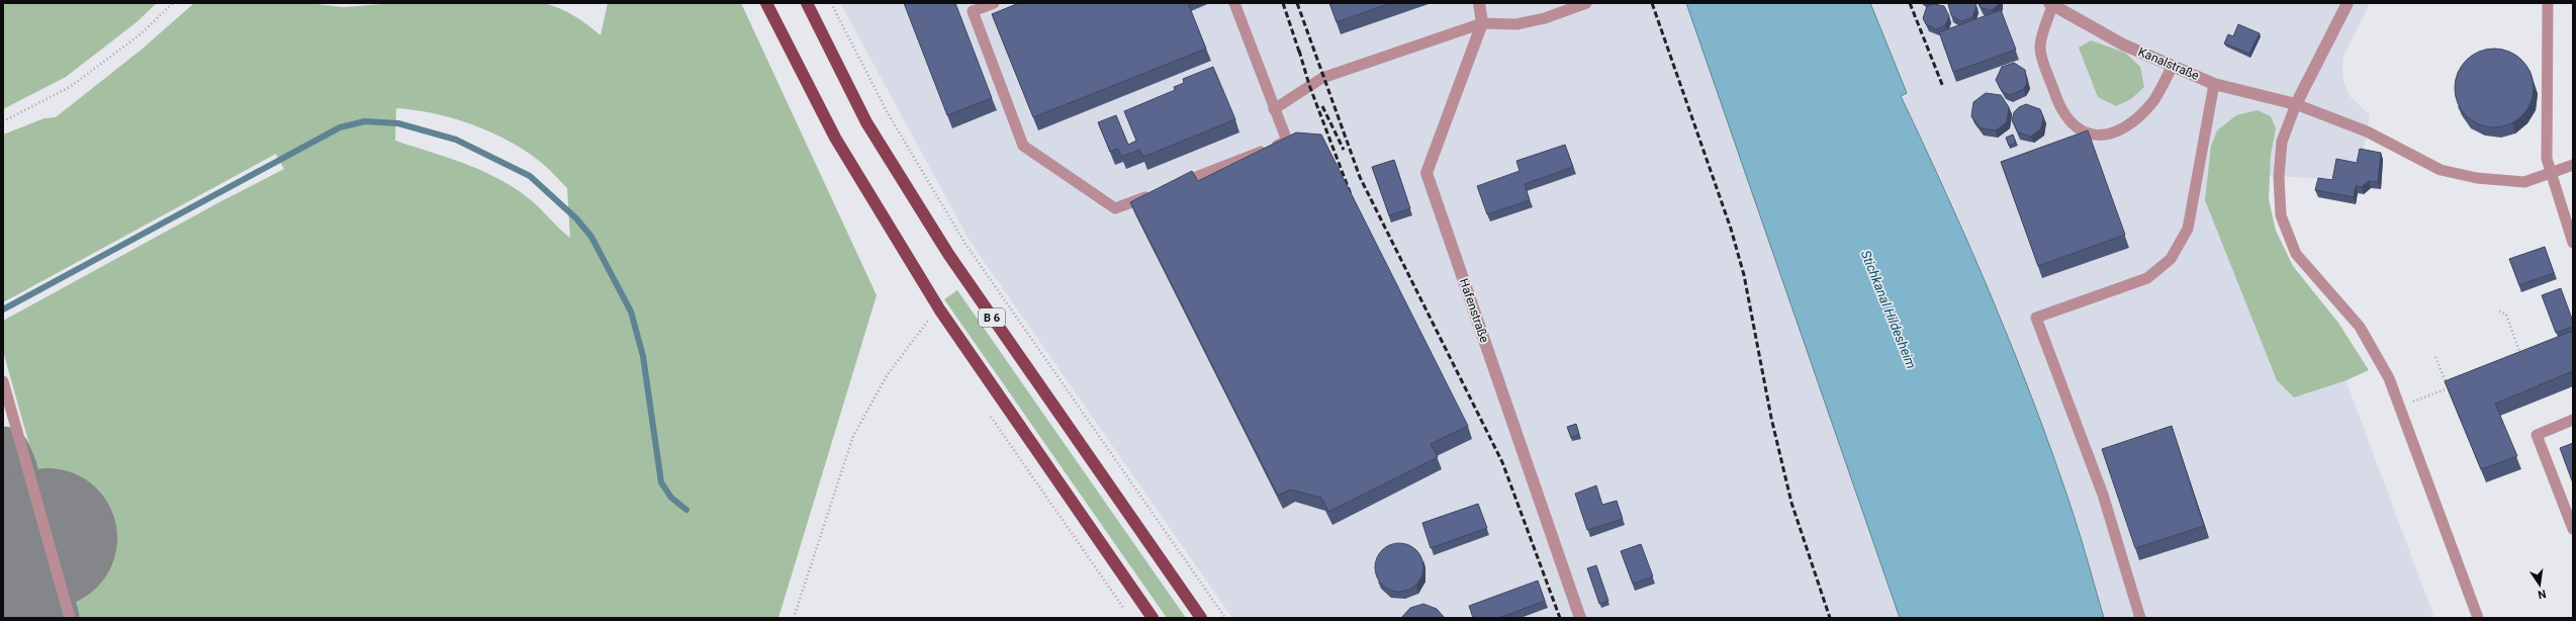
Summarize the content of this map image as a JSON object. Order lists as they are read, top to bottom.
{
  "streets": {
    "main road": ["B 6"],
    "street": ["Kanalstraße", "Hafenstraße"]
  },
  "water": ["Stichkanal Hildesheim"],
  "north": "bottom"
}
